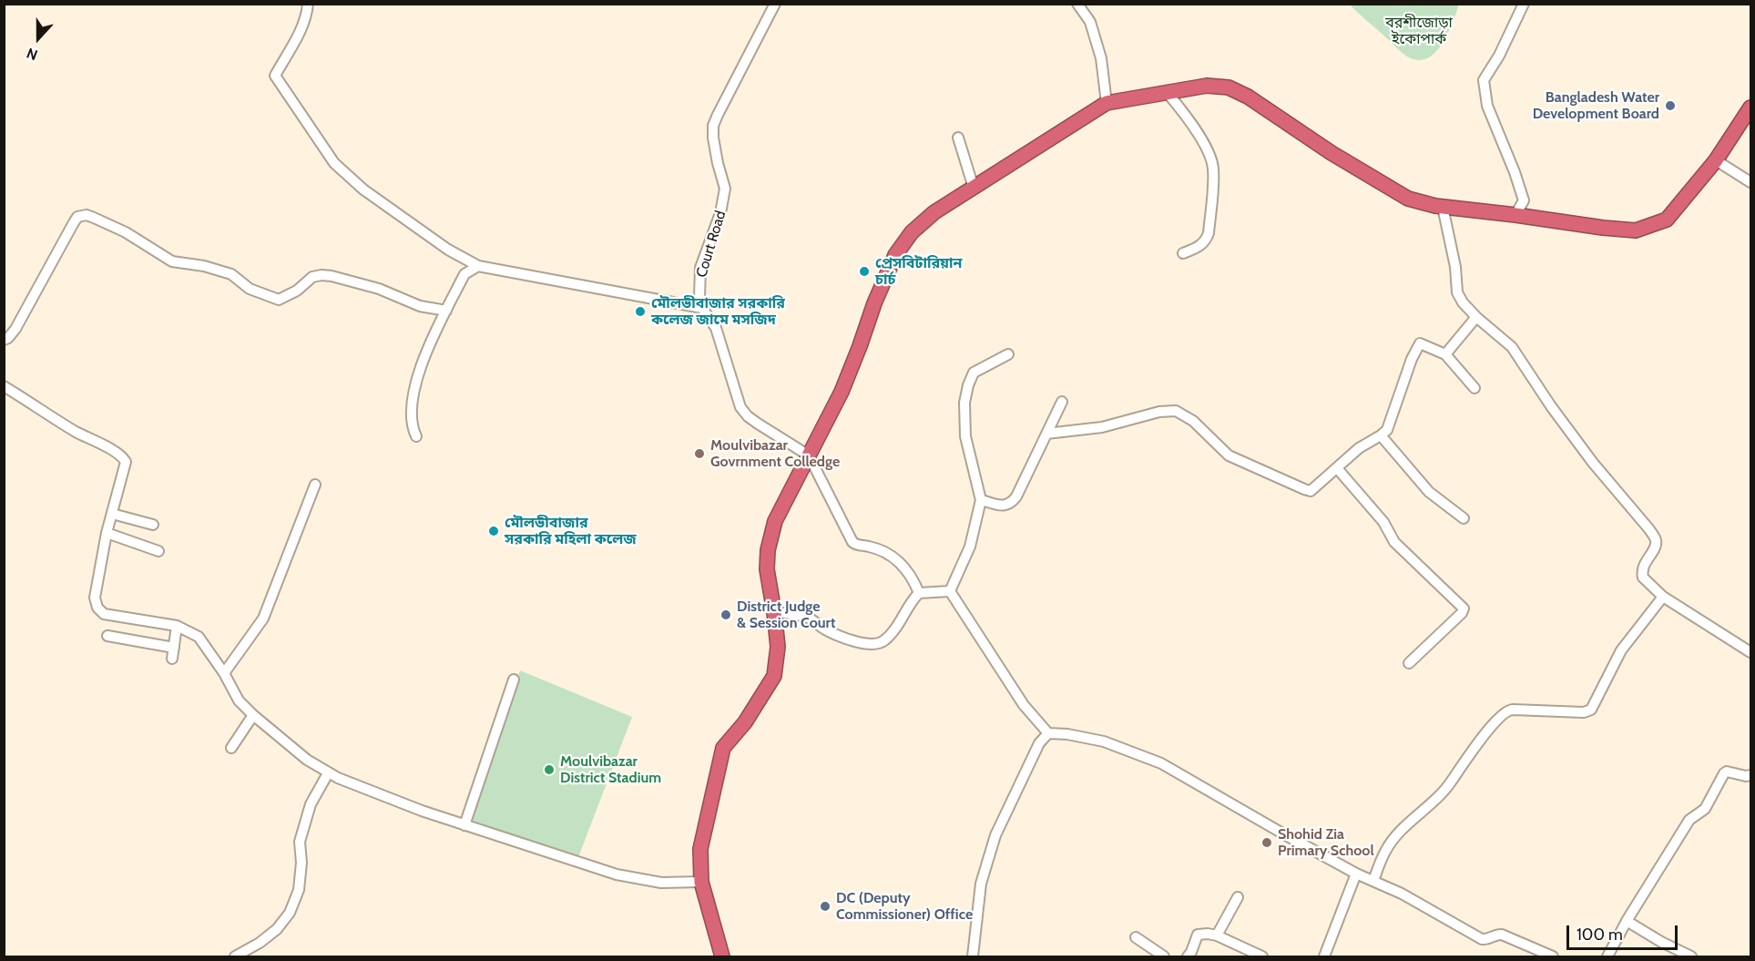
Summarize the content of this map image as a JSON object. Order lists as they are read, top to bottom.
{
  "streets": {
    "street": ["Court Road"]
  },
  "parks": ["বরশীজোড়া ইকোপার্ক"],
  "places": [
    "Bangladesh Water Development Board",
    "প্রেসবিটারিয়ান চার্চ",
    "মৌলভীবাজার সরকারি কলেজ জামে মসজিদ",
    "Moulvibazar Govrnment Colledge",
    "মৌলভীবাজার সরকারি মহিলা কলেজ",
    "District Judge & Session Court",
    "Moulvibazar District Stadium",
    "Shohid Zia Primary School",
    "DC (Deputy Commissioner) Office"
  ],
  "scale_bar": "100 m",
  "north": "bottom"
}
